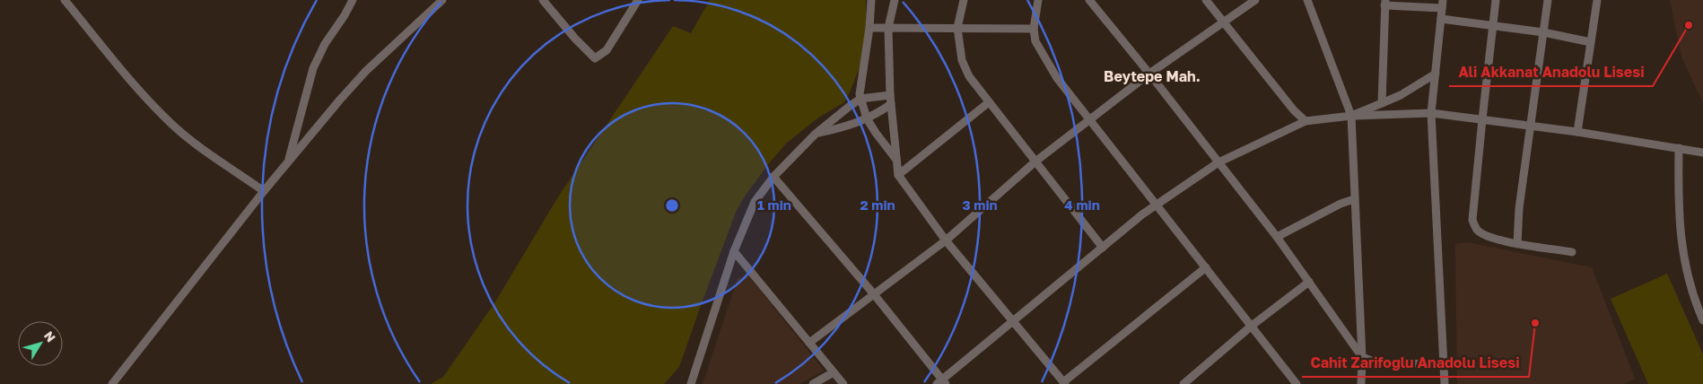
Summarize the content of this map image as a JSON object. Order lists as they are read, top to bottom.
{
  "districts": ["Beytepe Mah."],
  "places": ["Ali Akkanat Anadolu Lisesi", "Cahit Zarifoğlu Anadolu Lisesi"],
  "north": "top right",
  "rings": [
    "1 min",
    "2 min",
    "3 min",
    "4 min"
  ]
}
